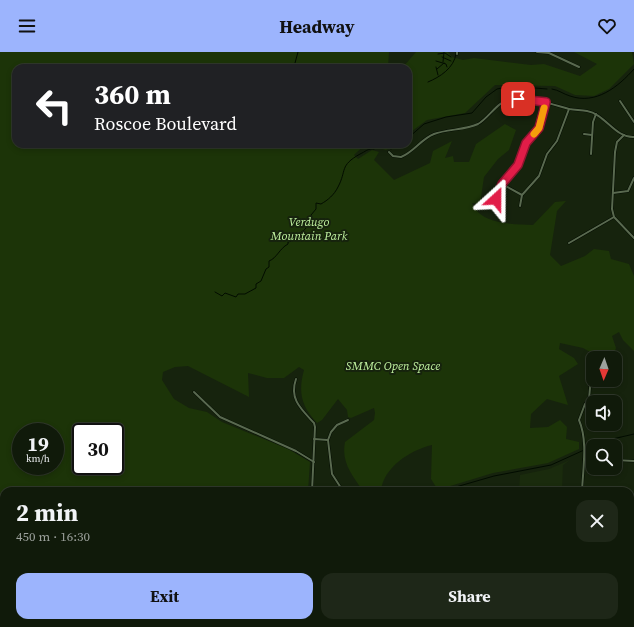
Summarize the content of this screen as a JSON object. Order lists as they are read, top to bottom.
{
  "parks": ["Verdugo Mountain Park", "SMMC Open Space"],
  "north": "bottom",
  "page": {
    "header": "Headway",
    "turn": ["360 m", "Roscoe Boulevard"],
    "speed": "19 km/h",
    "limit": "30",
    "heading": ["2 min", "450 m · 16:30"],
    "buttons": ["Exit", "Share"]
  }
}
